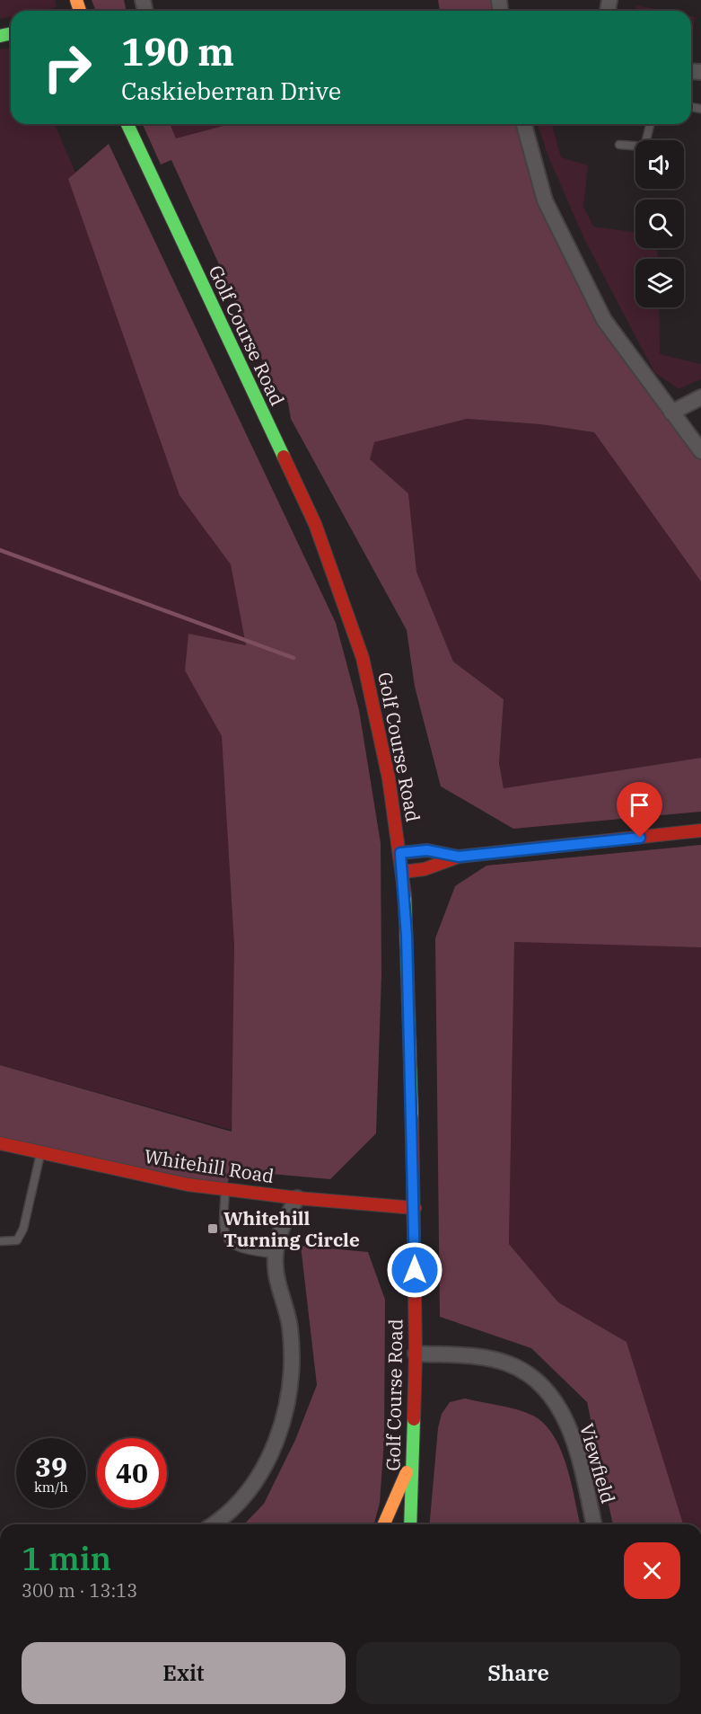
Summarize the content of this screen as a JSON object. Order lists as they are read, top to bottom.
{
  "streets": {
    "street": ["Golf Course Road", "Whitehill Road", "Viewfield"]
  },
  "crossings": [
    ["Golf Course Road", "Whitehill Road"],
    ["Golf Course Road", "Viewfield"]
  ],
  "places": {
    "transit": ["Whitehill Turning Circle"]
  },
  "page": {
    "turn": ["190 m", "Caskieberran Drive"],
    "speed": "39 km/h",
    "limit": "40",
    "heading": ["1 min", "300 m · 13:13"],
    "buttons": ["Exit", "Share"]
  }
}
